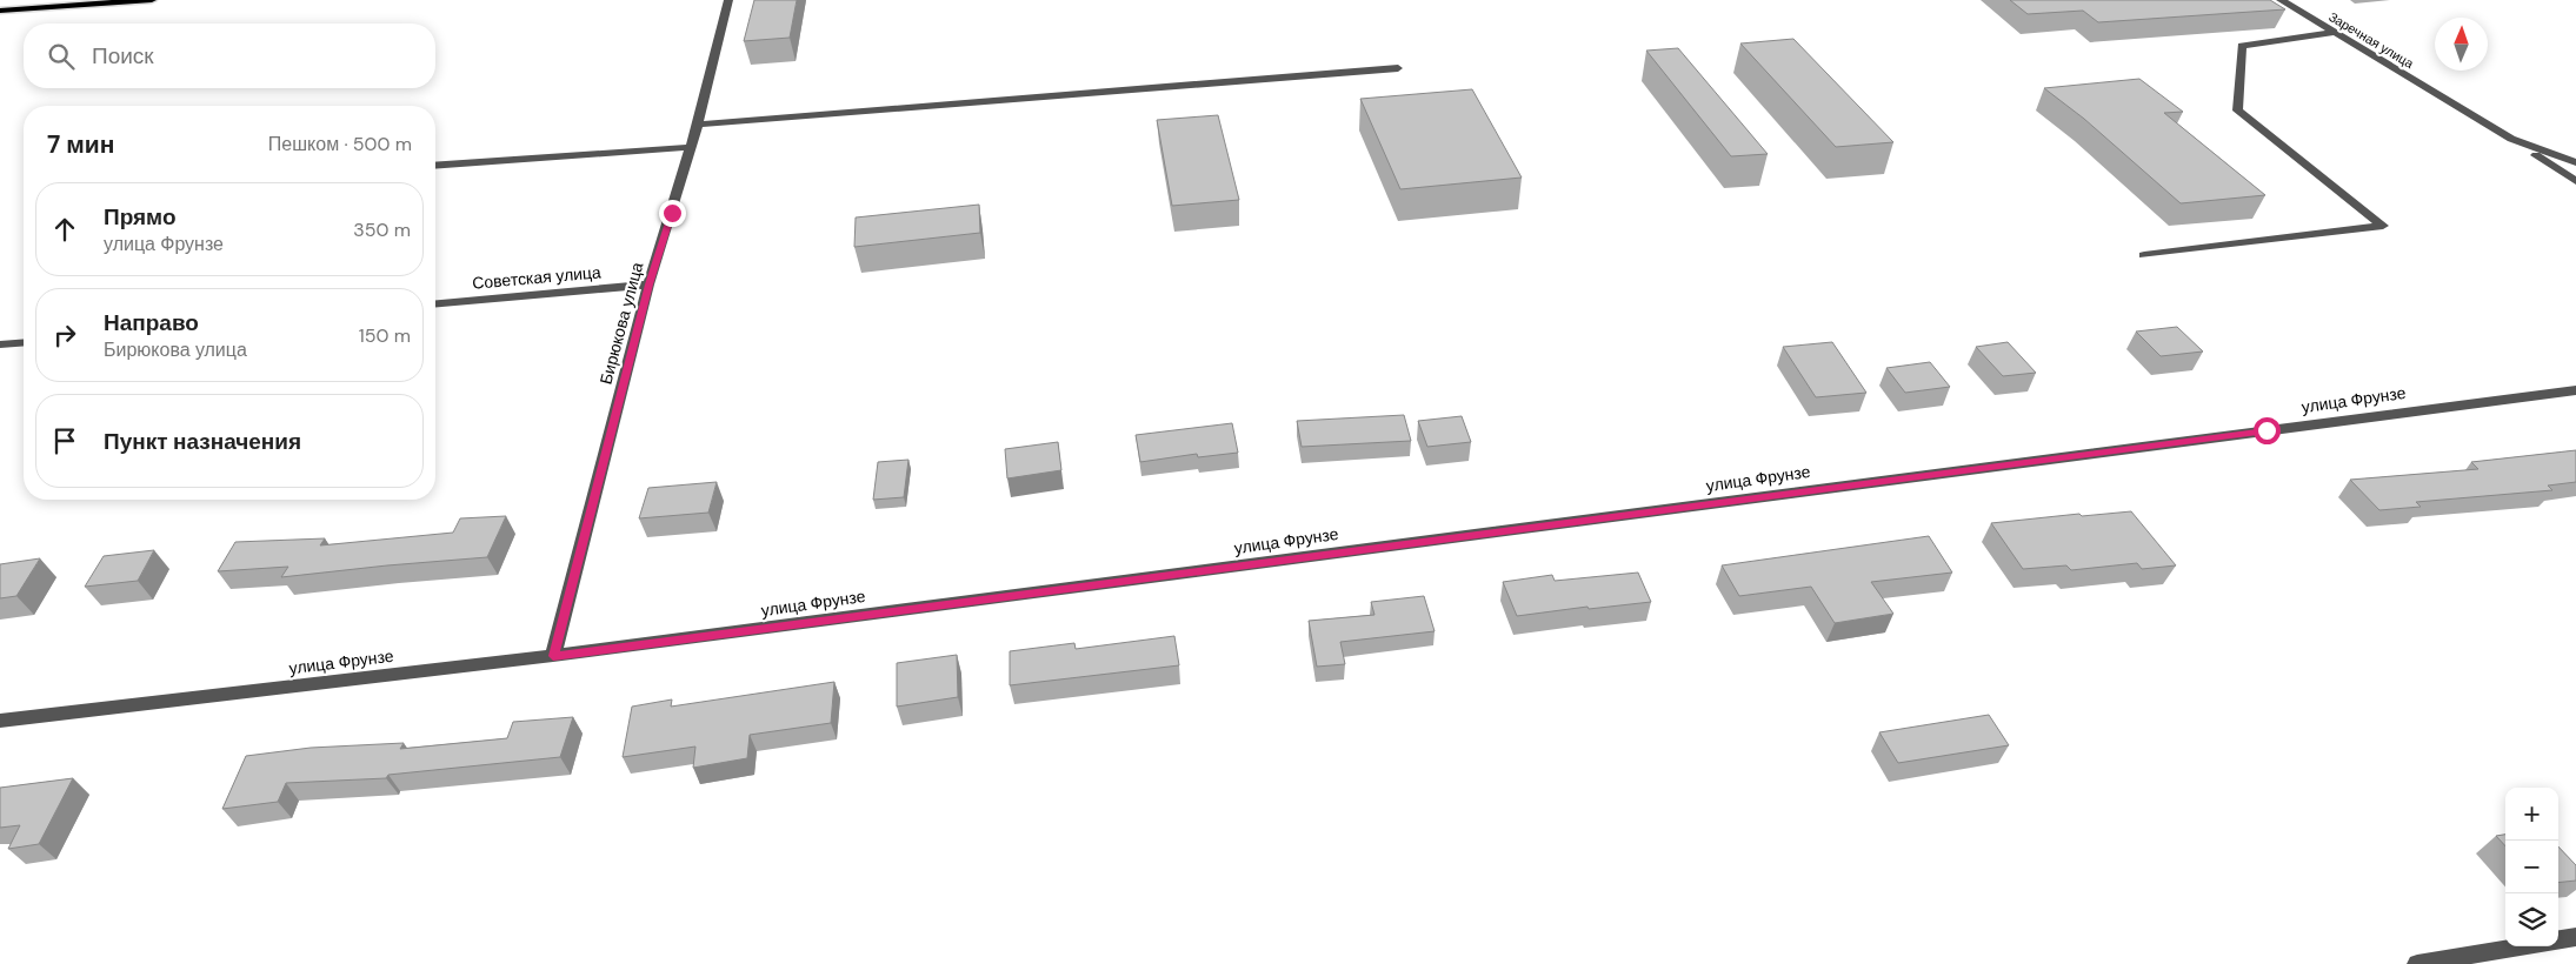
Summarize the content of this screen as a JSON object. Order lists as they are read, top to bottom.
{
  "streets": {
    "street": [
      "Заречная улица",
      "Советская улица",
      "Бирюкова улица",
      "улица Фрунзе"
    ]
  },
  "crossings": [
    ["Советская улица", "Бирюкова улица"],
    ["Бирюкова улица", "улица Фрунзе"]
  ],
  "north": "top",
  "page": {
    "search": "Поиск",
    "heading": ["7 мин", "Пешком · 500 m"],
    "list": [
      ["Прямо", "улица Фрунзе", "350 m"],
      ["Направо", "Бирюкова улица", "150 m"],
      "Пункт назначения"
    ],
    "map_buttons": ["+", "−"]
  }
}
